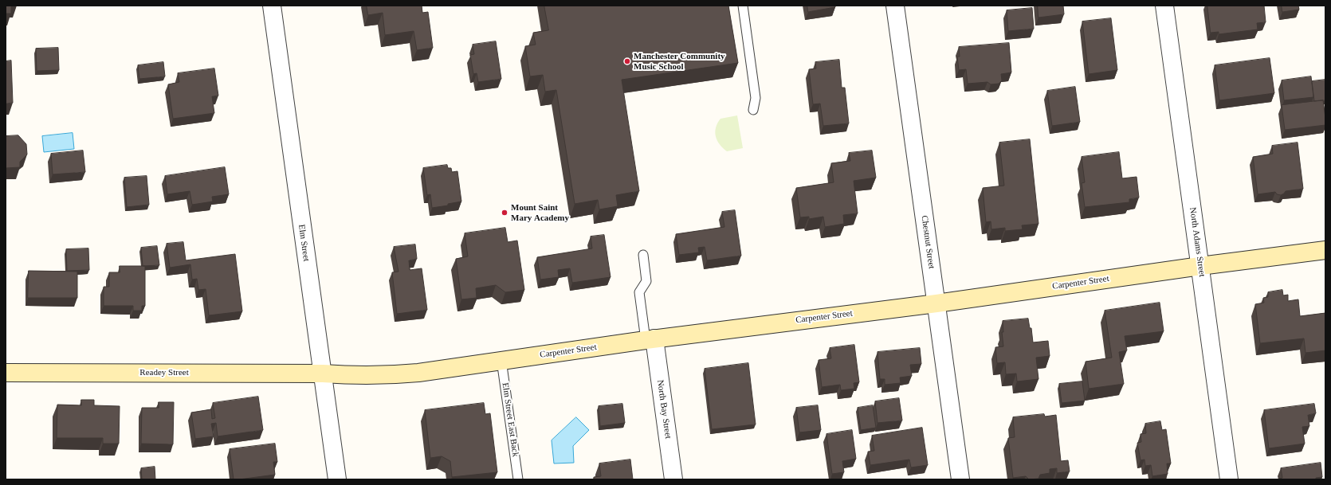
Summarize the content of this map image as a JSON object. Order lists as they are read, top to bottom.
{
  "streets": {
    "street": [
      "Chestnut Street",
      "North Adams Street",
      "Elm Street",
      "Carpenter Street",
      "Readey Street",
      "North Bay Street"
    ],
    "lane": ["Elm Street East Back"]
  },
  "crossings": [
    ["Chestnut Street", "Carpenter Street"],
    ["North Adams Street", "Carpenter Street"],
    ["Elm Street", "Carpenter Street"],
    ["Elm Street", "Readey Street"],
    ["Carpenter Street", "Readey Street"],
    ["Carpenter Street", "North Bay Street"],
    ["Carpenter Street", "Elm Street East Back"]
  ],
  "places": ["Manchester Community Music School", "Mount Saint Mary Academy"]
}
